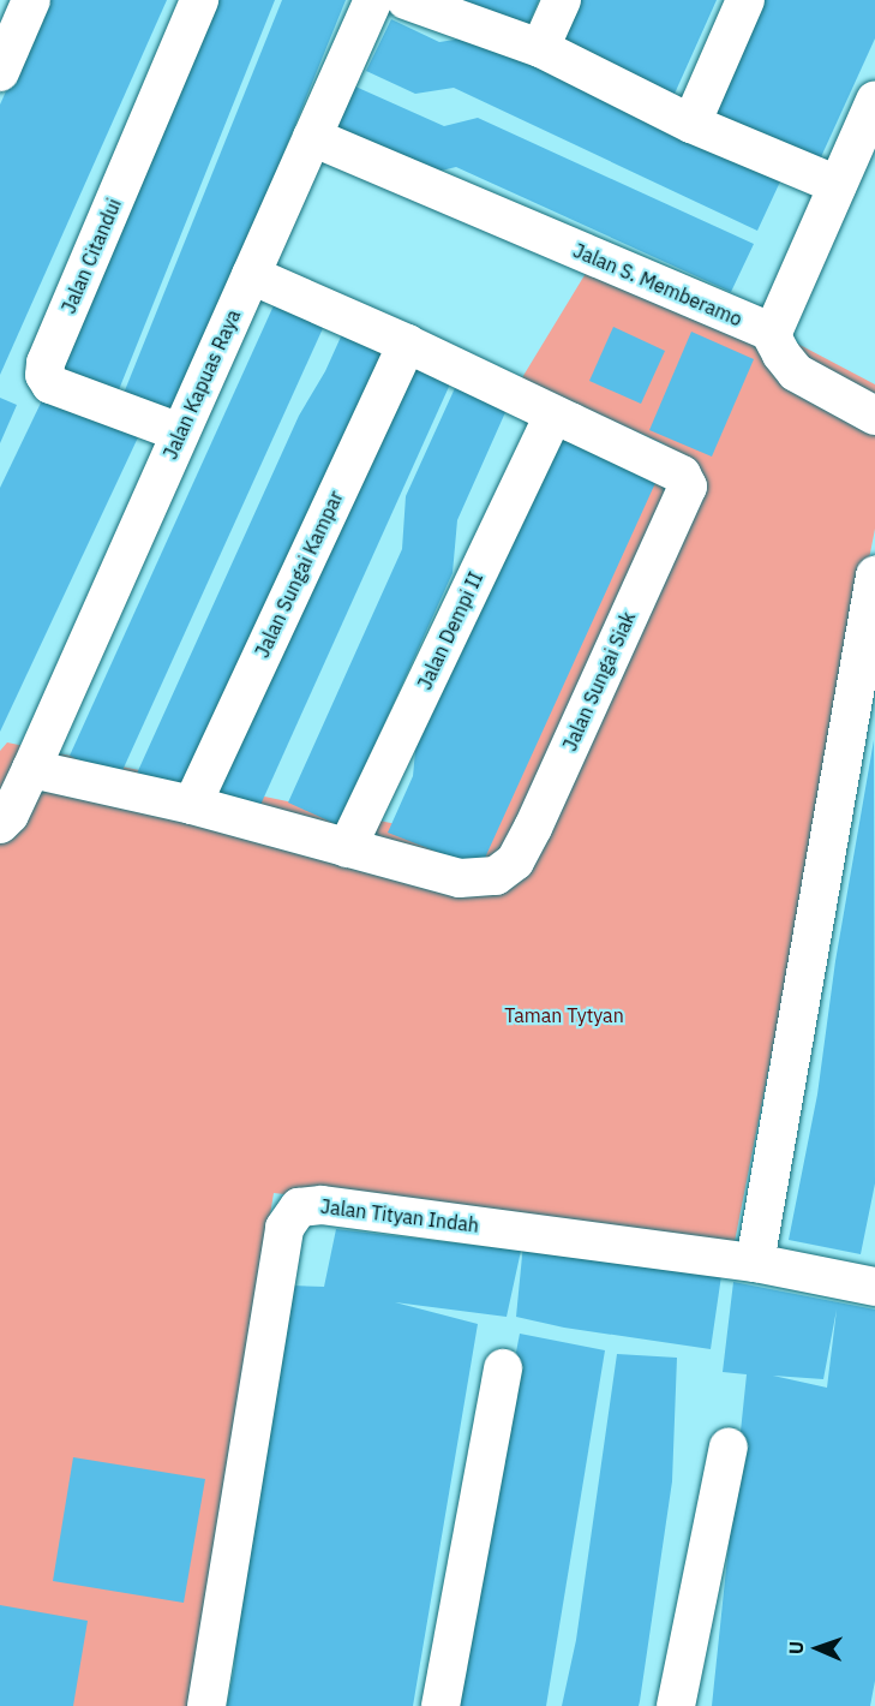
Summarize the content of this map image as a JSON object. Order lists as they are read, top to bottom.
{
  "streets": {
    "street": [
      "Jalan Citandui",
      "Jalan S. Memberamo",
      "Jalan Kapuas Raya",
      "Jalan Sungai Kampar",
      "Jalan Dempi II",
      "Jalan Sungai Siak",
      "Jalan Tityan Indah"
    ]
  },
  "crossings": [
    ["Jalan Citandui", "Jalan Kapuas Raya"],
    ["Jalan S. Memberamo", "Jalan Kapuas Raya"],
    ["Jalan Kapuas Raya", "Jalan Sungai Siak"],
    ["Jalan Sungai Kampar", "Jalan Sungai Siak"],
    ["Jalan Dempi II", "Jalan Sungai Siak"]
  ],
  "parks": ["Taman Tytyan"],
  "north": "left"
}
